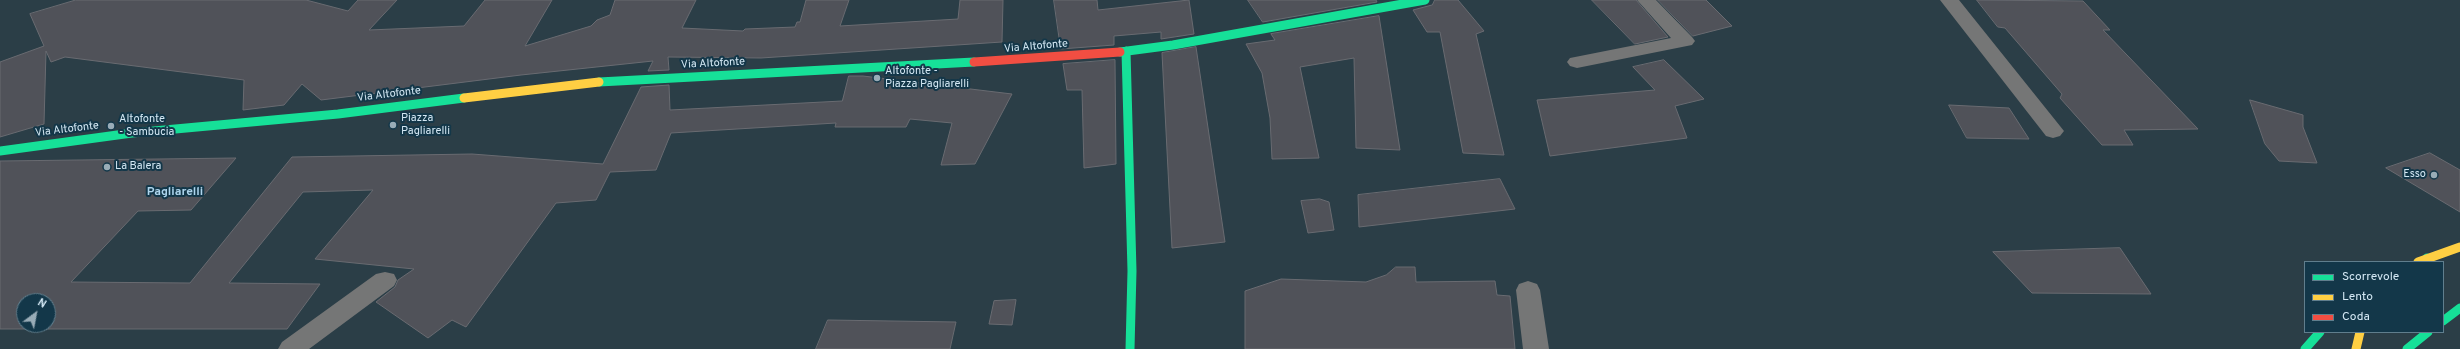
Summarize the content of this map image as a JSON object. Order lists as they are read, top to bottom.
{
  "streets": {
    "street": ["Via Altofonte"]
  },
  "districts": ["Pagliarelli"],
  "places": [
    "Altofonte - Piazza Pagliarelli",
    "Piazza Pagliarelli",
    "Altofonte - Sambucia",
    "La Balera",
    "Esso"
  ],
  "legend": ["Scorrevole", "Lento", "Coda"],
  "north": "top right"
}
